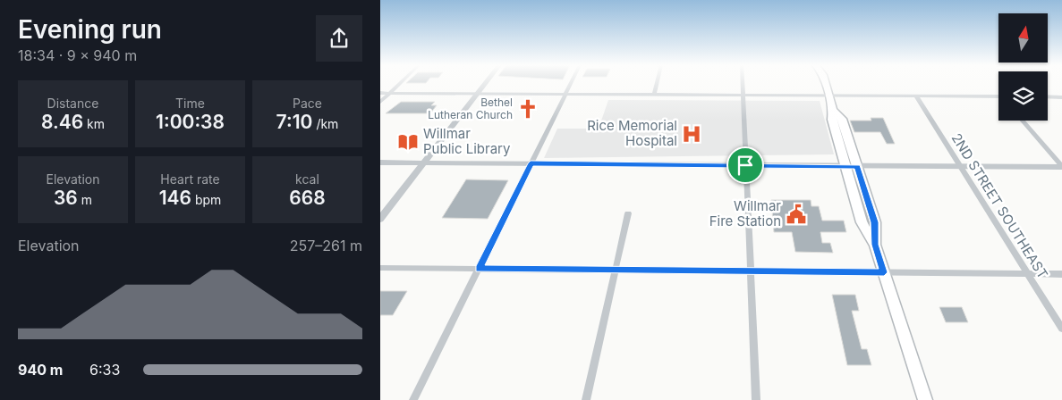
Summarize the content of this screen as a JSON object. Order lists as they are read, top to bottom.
{
  "streets": {
    "street": ["2ND STREET SOUTHEAST"]
  },
  "places": {
    "church": ["Bethel Lutheran Church"],
    "hospital": ["Rice Memorial Hospital"],
    "library": ["Willmar Public Library"],
    "public building": ["Willmar Fire Station"]
  },
  "north": "top",
  "page": {
    "heading": ["Evening run", "18:34 · 9 × 940 m"],
    "stats": [
      ["Distance", "8.46 km"],
      ["Time", "1:00:38"],
      ["Pace", "7:10 /km"],
      ["Elevation", "36 m"],
      ["Heart rate", "146 bpm"],
      ["kcal", "668"]
    ],
    "chart": ["Elevation", "257–261 m"],
    "list": [
      {
        "name": "940 m",
        "note": "6:33"
      }
    ]
  }
}
